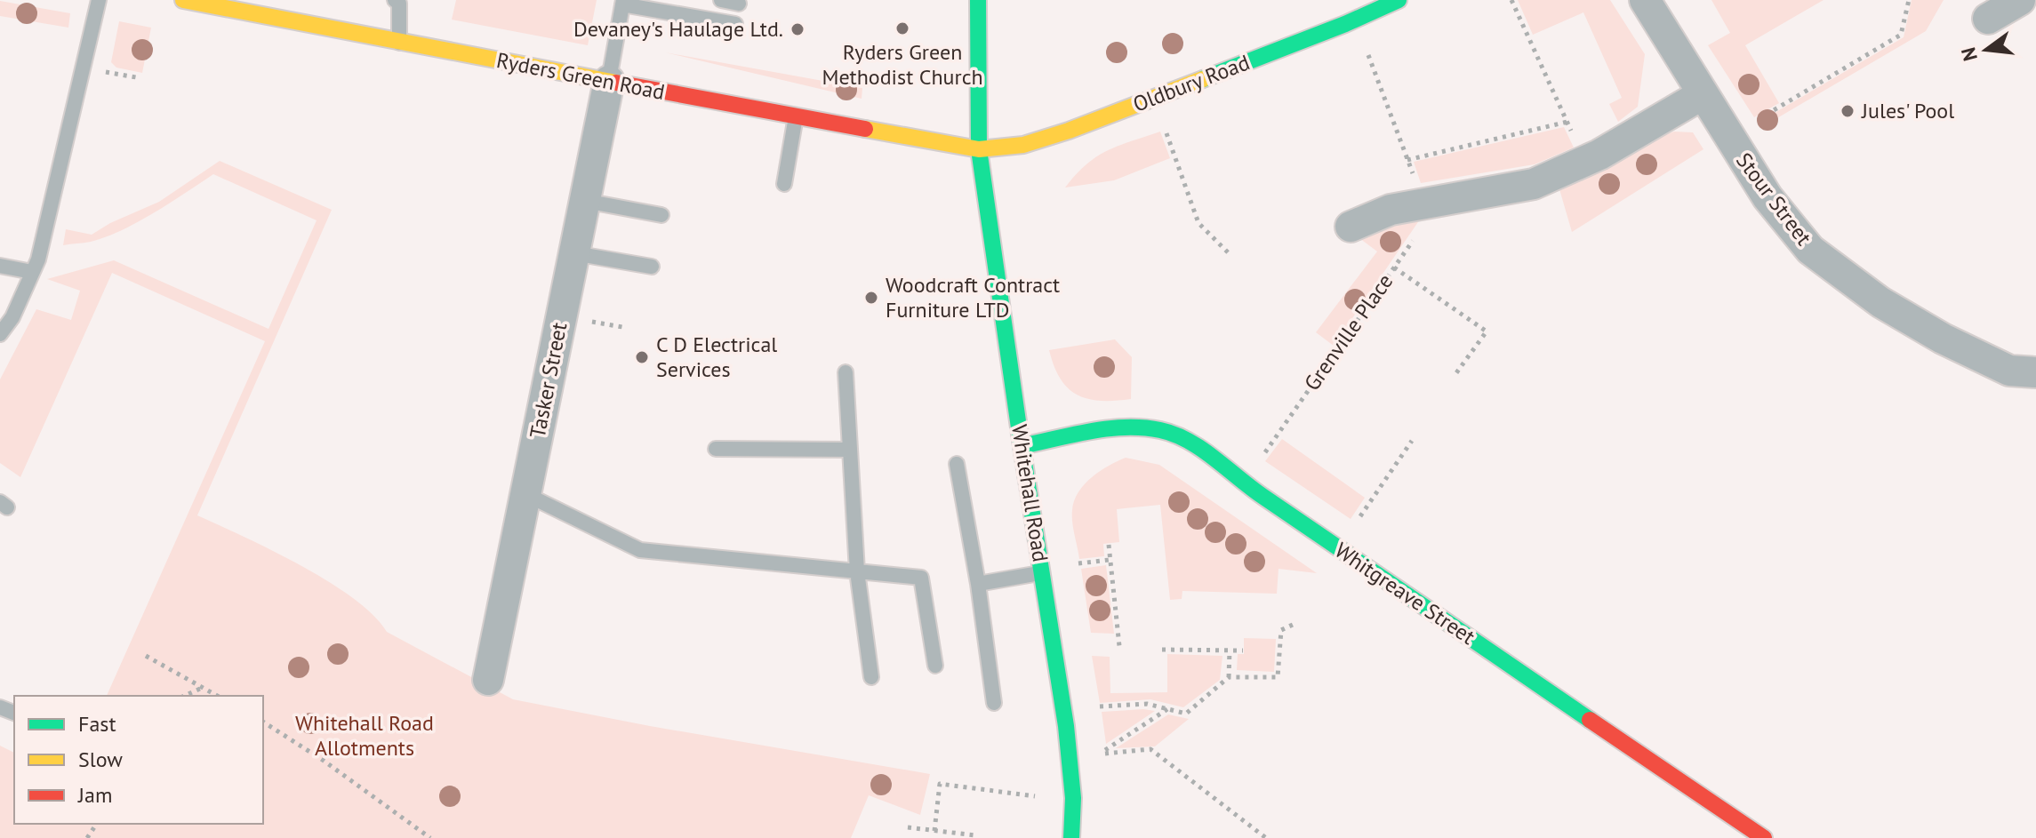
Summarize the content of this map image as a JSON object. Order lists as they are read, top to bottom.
{
  "streets": {
    "main road": [
      "Ryders Green Road",
      "Oldbury Road",
      "Whitehall Road",
      "Whitgreave Street"
    ],
    "street": ["Stour Street", "Tasker Street"],
    "path": ["Grenville Place"]
  },
  "crossings": [
    ["Ryders Green Road", "Oldbury Road"],
    ["Ryders Green Road", "Tasker Street"],
    ["Ryders Green Road", "Whitehall Road"],
    ["Oldbury Road", "Whitehall Road"],
    ["Whitehall Road", "Whitgreave Street"]
  ],
  "parks": ["Whitehall Road Allotments"],
  "places": [
    "Ryders Green Methodist Church",
    "Devaney's Haulage Ltd.",
    "Jules' Pool",
    "Woodcraft Contract Furniture LTD",
    "C D Electrical Services"
  ],
  "legend": ["Fast", "Slow", "Jam"],
  "north": "left"
}
